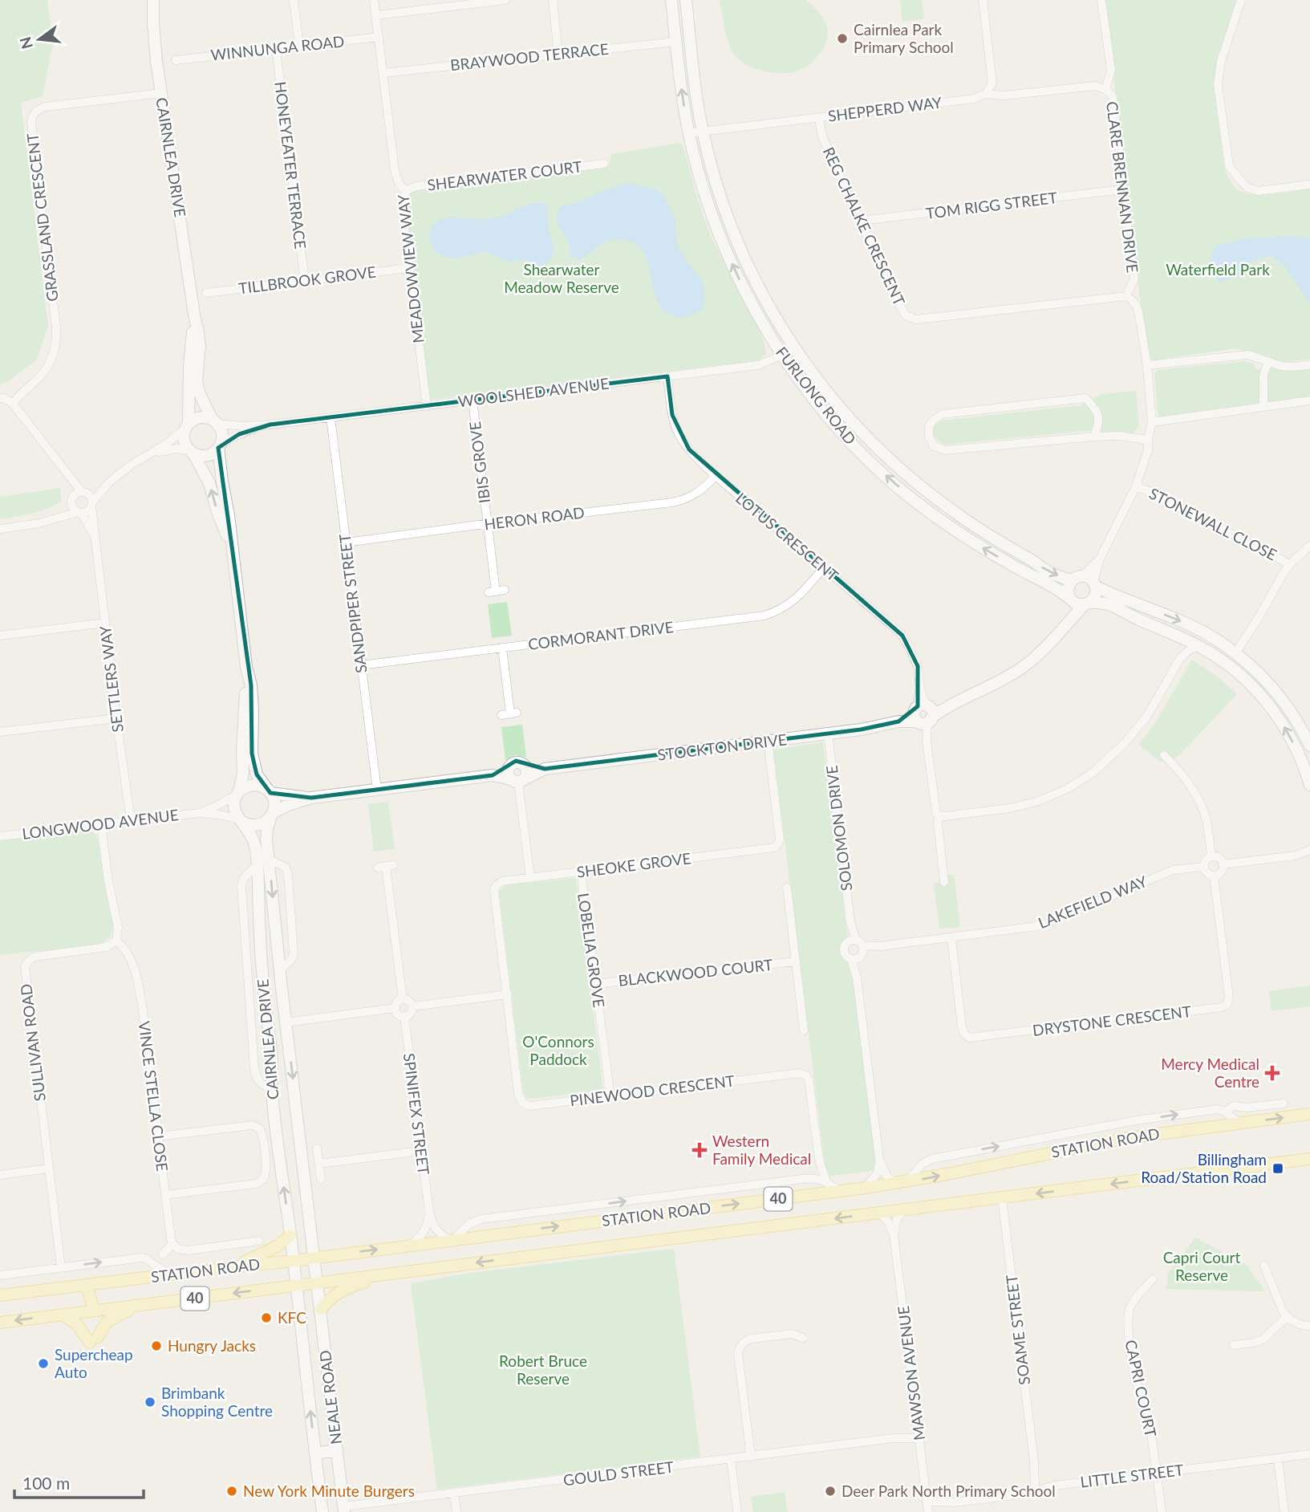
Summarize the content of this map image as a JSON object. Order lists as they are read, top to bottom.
{
  "streets": {
    "main road": ["STATION ROAD", "40"],
    "street": [
      "WINNUNGA ROAD",
      "BRAYWOOD TERRACE",
      "SHEPPERD WAY",
      "CAIRNLEA DRIVE",
      "HONEYEATER TERRACE",
      "SHEARWATER COURT",
      "CLARE BRENNAN DRIVE",
      "TOM RIGG STREET",
      "GRASSLAND CRESCENT",
      "REG CHALKE CRESCENT",
      "MEADOWVIEW WAY",
      "TILLBROOK GROVE",
      "WOOLSHED AVENUE",
      "FURLONG ROAD",
      "IBIS GROVE",
      "HERON ROAD",
      "STONEWALL CLOSE",
      "LOTUS CRESCENT",
      "SANDPIPER STREET",
      "CORMORANT DRIVE",
      "SETTLERS WAY",
      "STOCKTON DRIVE",
      "LONGWOOD AVENUE",
      "SOLOMON DRIVE",
      "SHEOKE GROVE",
      "LAKEFIELD WAY",
      "LOBELIA GROVE",
      "BLACKWOOD COURT",
      "DRYSTONE CRESCENT",
      "SULLIVAN ROAD",
      "PINEWOOD CRESCENT",
      "VINCE STELLA CLOSE",
      "SPINIFEX STREET",
      "SOAME STREET",
      "MAWSON AVENUE",
      "CAPRI COURT",
      "NEALE ROAD",
      "GOULD STREET",
      "LITTLE STREET"
    ]
  },
  "crossings": [
    ["WINNUNGA ROAD", "HONEYEATER TERRACE"],
    ["WINNUNGA ROAD", "MEADOWVIEW WAY"],
    ["BRAYWOOD TERRACE", "MEADOWVIEW WAY"],
    ["BRAYWOOD TERRACE", "FURLONG ROAD"],
    ["SHEPPERD WAY", "CLARE BRENNAN DRIVE"],
    ["SHEPPERD WAY", "REG CHALKE CRESCENT"],
    ["SHEPPERD WAY", "FURLONG ROAD"],
    ["CAIRNLEA DRIVE", "GRASSLAND CRESCENT"],
    ["CAIRNLEA DRIVE", "WOOLSHED AVENUE"],
    ["CAIRNLEA DRIVE", "LONGWOOD AVENUE"],
    ["CAIRNLEA DRIVE", "STATION ROAD"],
    ["CAIRNLEA DRIVE", "NEALE ROAD"],
    ["HONEYEATER TERRACE", "TILLBROOK GROVE"],
    ["SHEARWATER COURT", "MEADOWVIEW WAY"],
    ["CLARE BRENNAN DRIVE", "TOM RIGG STREET"],
    ["CLARE BRENNAN DRIVE", "REG CHALKE CRESCENT"],
    ["CLARE BRENNAN DRIVE", "FURLONG ROAD"],
    ["CLARE BRENNAN DRIVE", "STONEWALL CLOSE"],
    ["TOM RIGG STREET", "REG CHALKE CRESCENT"],
    ["MEADOWVIEW WAY", "TILLBROOK GROVE"],
    ["MEADOWVIEW WAY", "WOOLSHED AVENUE"],
    ["WOOLSHED AVENUE", "FURLONG ROAD"],
    ["WOOLSHED AVENUE", "IBIS GROVE"],
    ["WOOLSHED AVENUE", "LOTUS CRESCENT"],
    ["WOOLSHED AVENUE", "SANDPIPER STREET"],
    ["IBIS GROVE", "HERON ROAD"],
    ["HERON ROAD", "LOTUS CRESCENT"],
    ["HERON ROAD", "SANDPIPER STREET"],
    ["LOTUS CRESCENT", "CORMORANT DRIVE"],
    ["LOTUS CRESCENT", "STOCKTON DRIVE"],
    ["SANDPIPER STREET", "CORMORANT DRIVE"],
    ["SETTLERS WAY", "LONGWOOD AVENUE"],
    ["STOCKTON DRIVE", "SOLOMON DRIVE"],
    ["STOCKTON DRIVE", "SHEOKE GROVE"],
    ["SOLOMON DRIVE", "LAKEFIELD WAY"],
    ["SOLOMON DRIVE", "STATION ROAD"],
    ["SHEOKE GROVE", "LOBELIA GROVE"],
    ["SHEOKE GROVE", "PINEWOOD CRESCENT"],
    ["LAKEFIELD WAY", "DRYSTONE CRESCENT"],
    ["LOBELIA GROVE", "BLACKWOOD COURT"],
    ["LOBELIA GROVE", "PINEWOOD CRESCENT"],
    ["SULLIVAN ROAD", "VINCE STELLA CLOSE"],
    ["SPINIFEX STREET", "STATION ROAD"],
    ["STATION ROAD", "SOAME STREET"],
    ["STATION ROAD", "MAWSON AVENUE"],
    ["STATION ROAD", "NEALE ROAD"],
    ["SOAME STREET", "LITTLE STREET"],
    ["MAWSON AVENUE", "GOULD STREET"],
    ["MAWSON AVENUE", "LITTLE STREET"],
    ["CAPRI COURT", "LITTLE STREET"],
    ["NEALE ROAD", "GOULD STREET"]
  ],
  "parks": [
    "Shearwater Meadow Reserve",
    "Waterfield Park",
    "O'Connors Paddock",
    "Capri Court Reserve",
    "Robert Bruce Reserve"
  ],
  "places": {
    "other": [
      "Cairnlea Park Primary School",
      "KFC",
      "Hungry Jacks",
      "Supercheap Auto",
      "Brimbank Shopping Centre",
      "New York Minute Burgers",
      "Deer Park North Primary School"
    ],
    "health": ["Mercy Medical Centre", "Western Family Medical"],
    "transit": ["Billingham Road/Station Road"]
  },
  "scale_bar": "100 m",
  "north": "left"
}
